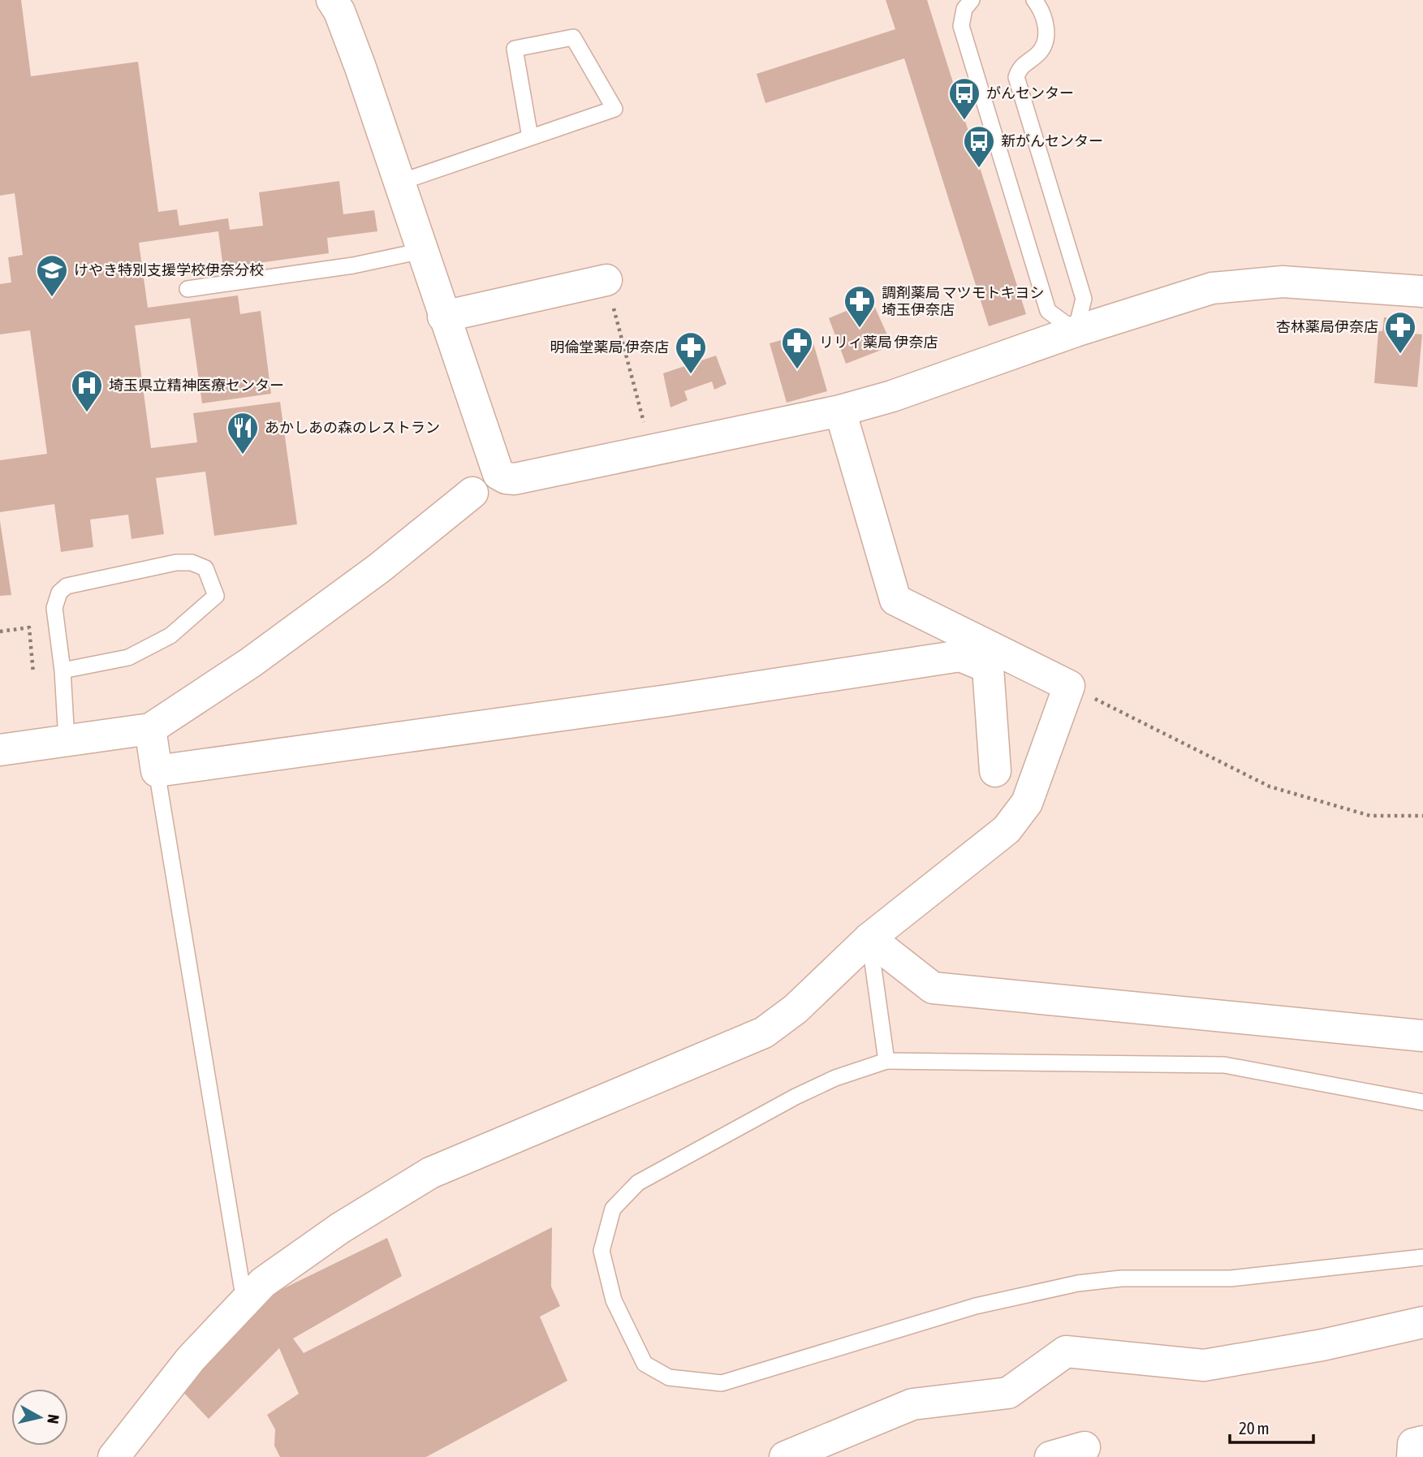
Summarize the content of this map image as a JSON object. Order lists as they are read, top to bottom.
{
  "places": {
    "bus stop": ["がんセンター", "新がんセンター"],
    "school or university": ["けやき特別支援学校伊奈分校"],
    "pharmacy": [
      "調剤薬局 マツモトキヨシ 埼玉伊奈店",
      "杏林薬局伊奈店",
      "リリィ薬局 伊奈店",
      "明倫堂薬局 伊奈店"
    ],
    "hospital": ["埼玉県立精神医療センター"],
    "restaurant": ["あかしあの森のレストラン"]
  },
  "scale_bar": "20 m",
  "north": "right"
}
